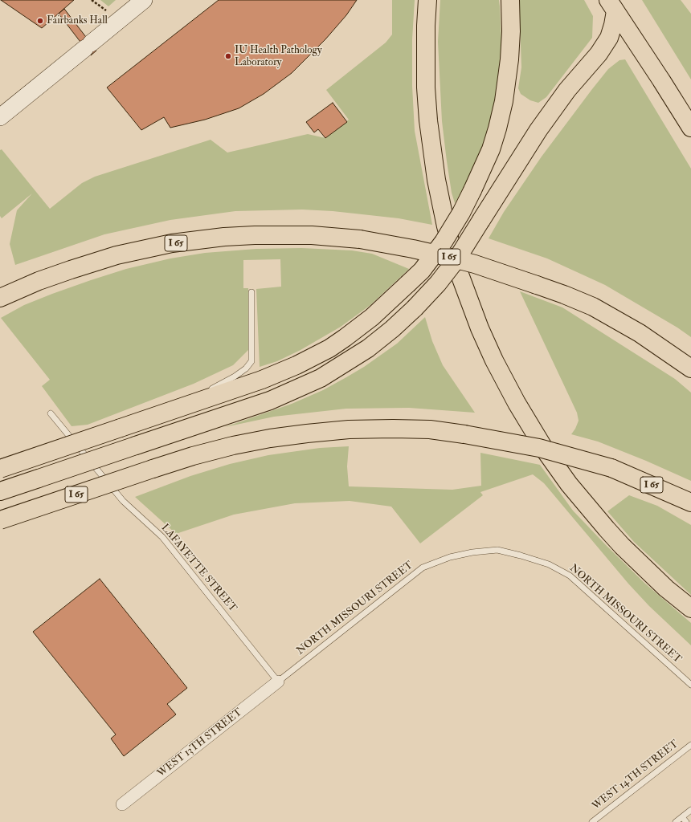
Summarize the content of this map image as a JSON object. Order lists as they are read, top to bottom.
{
  "streets": {
    "highway": ["I 65"],
    "street": ["WEST 13TH STREET"],
    "lane": ["LAFAYETTE STREET", "NORTH MISSOURI STREET", "WEST 14TH STREET"]
  },
  "crossings": [
    ["LAFAYETTE STREET", "NORTH MISSOURI STREET"],
    ["LAFAYETTE STREET", "WEST 13TH STREET"],
    ["NORTH MISSOURI STREET", "WEST 13TH STREET"]
  ],
  "places": ["Fairbanks Hall", "IU Health Pathology Laboratory"]
}
